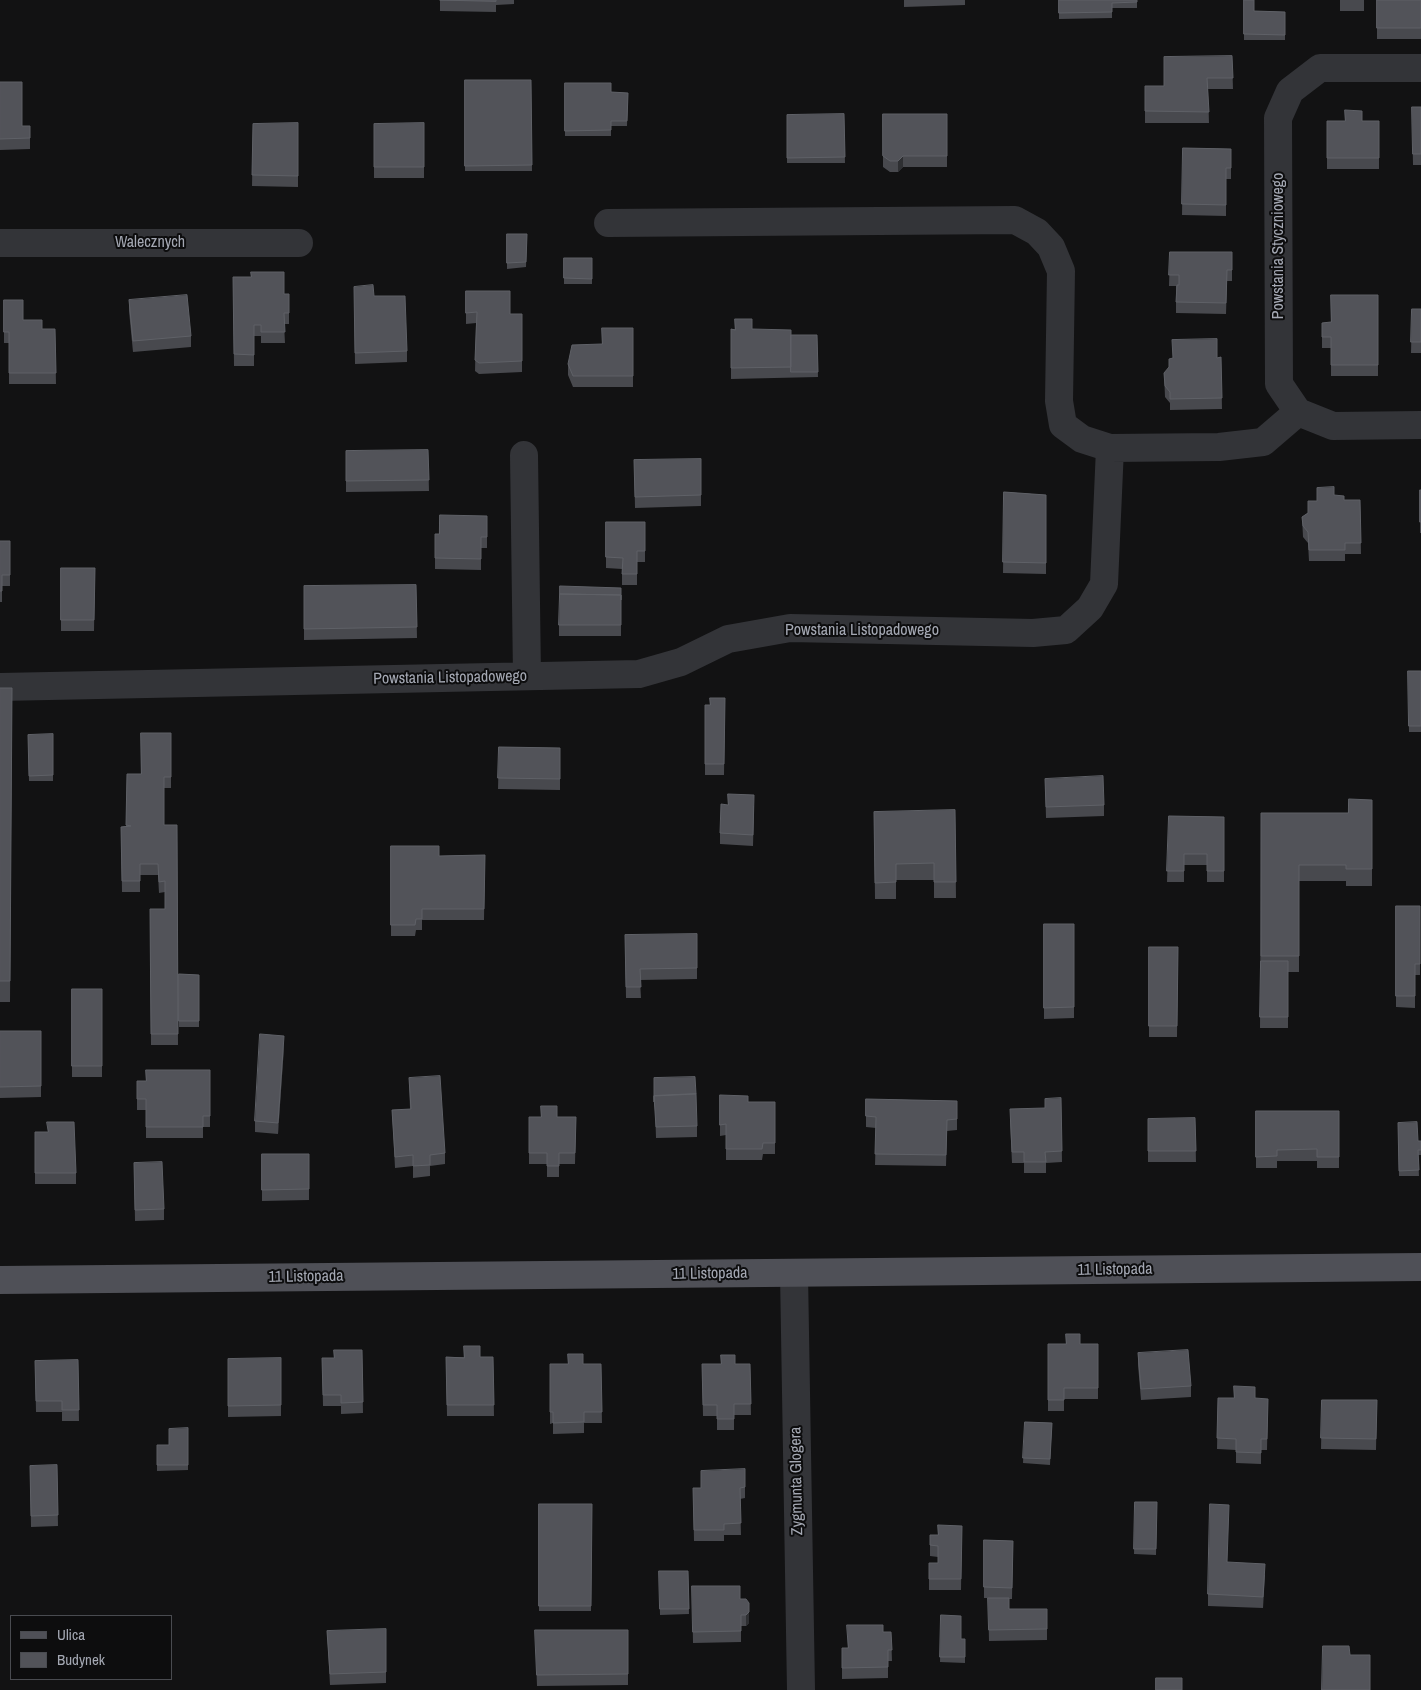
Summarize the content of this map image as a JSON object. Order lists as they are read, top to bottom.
{
  "streets": {
    "main road": ["11 Listopada"],
    "street": [
      "Walecznych",
      "Powstania Styczniowego",
      "Powstania Listopadowego",
      "Zygmunta Glogera"
    ]
  },
  "crossings": [
    ["11 Listopada", "Zygmunta Glogera"]
  ],
  "legend": ["Ulica", "Budynek"]
}
